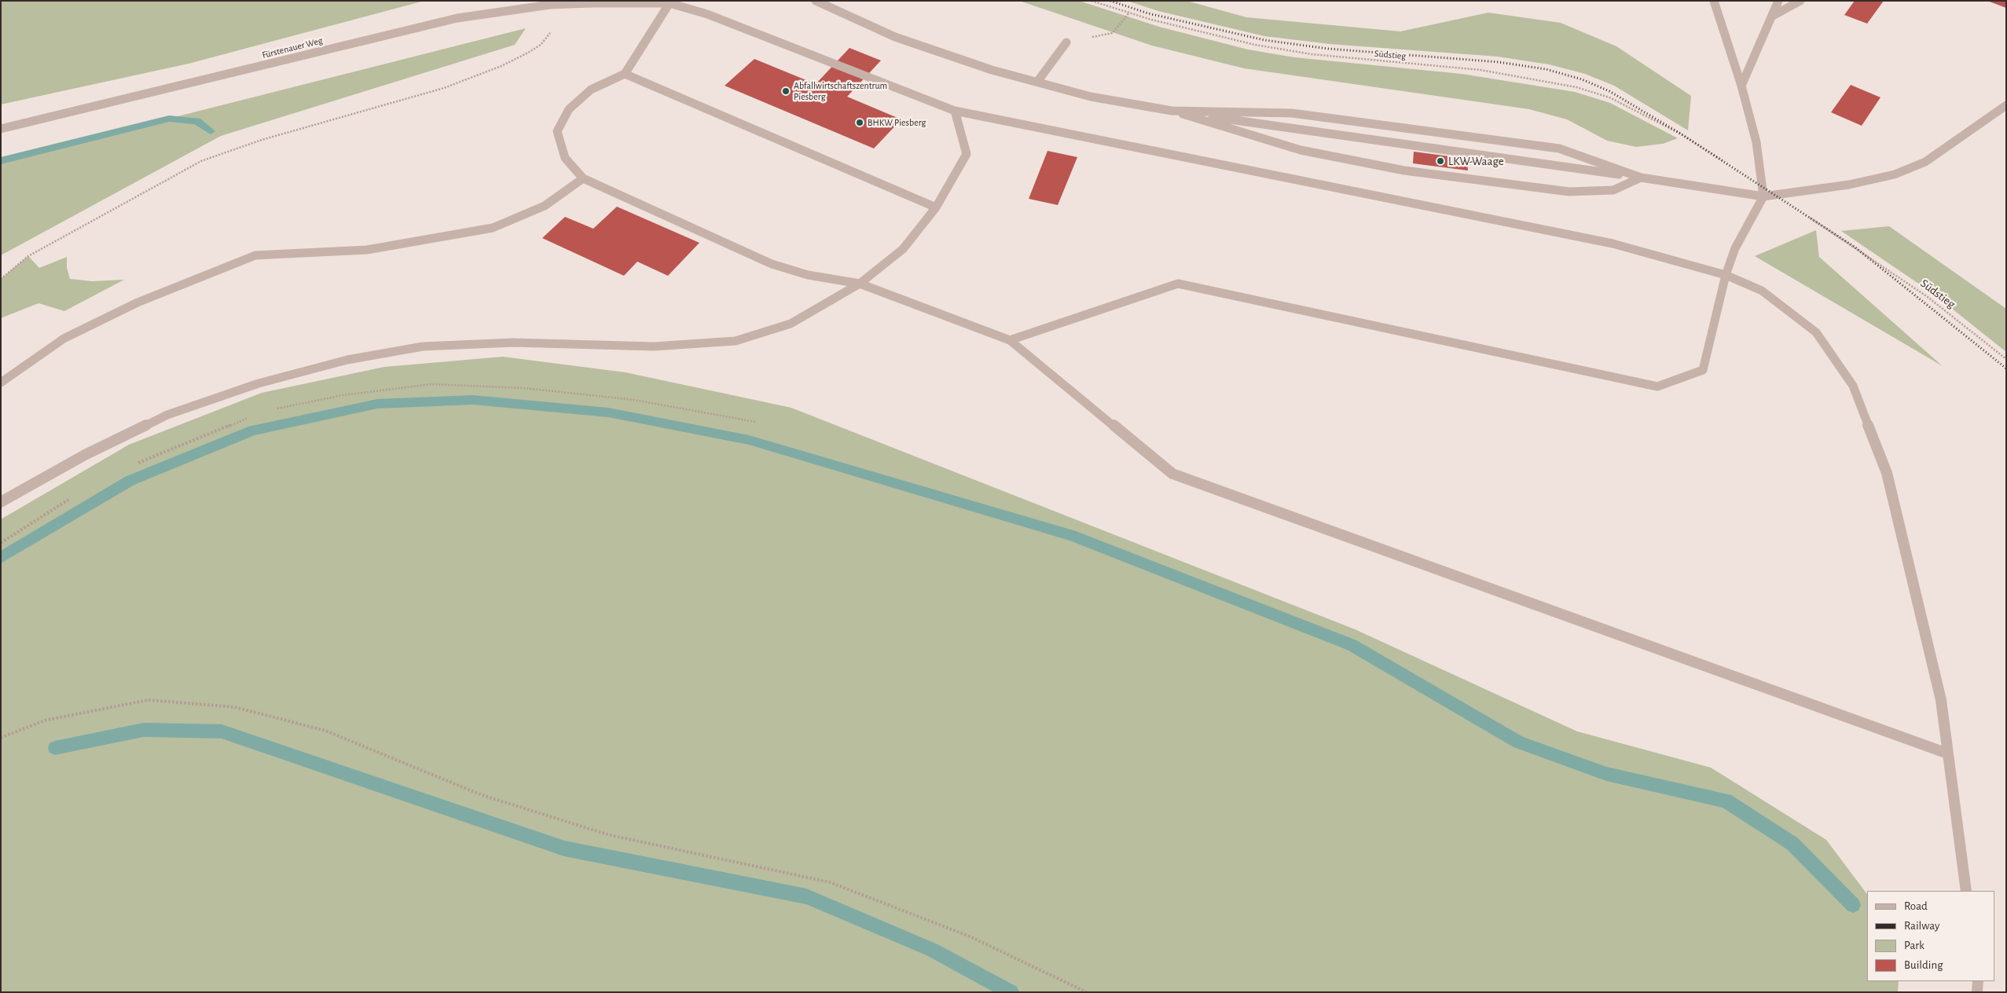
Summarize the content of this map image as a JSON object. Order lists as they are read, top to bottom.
{
  "streets": {
    "street": ["Fürstenauer Weg"],
    "path": ["Südstieg"]
  },
  "places": ["Abfallwirtschaftszentrum Piesberg", "BHKW Piesberg", "LKW-Waage"],
  "legend": [
    "Road",
    "Railway",
    "Park",
    "Building"
  ]
}
